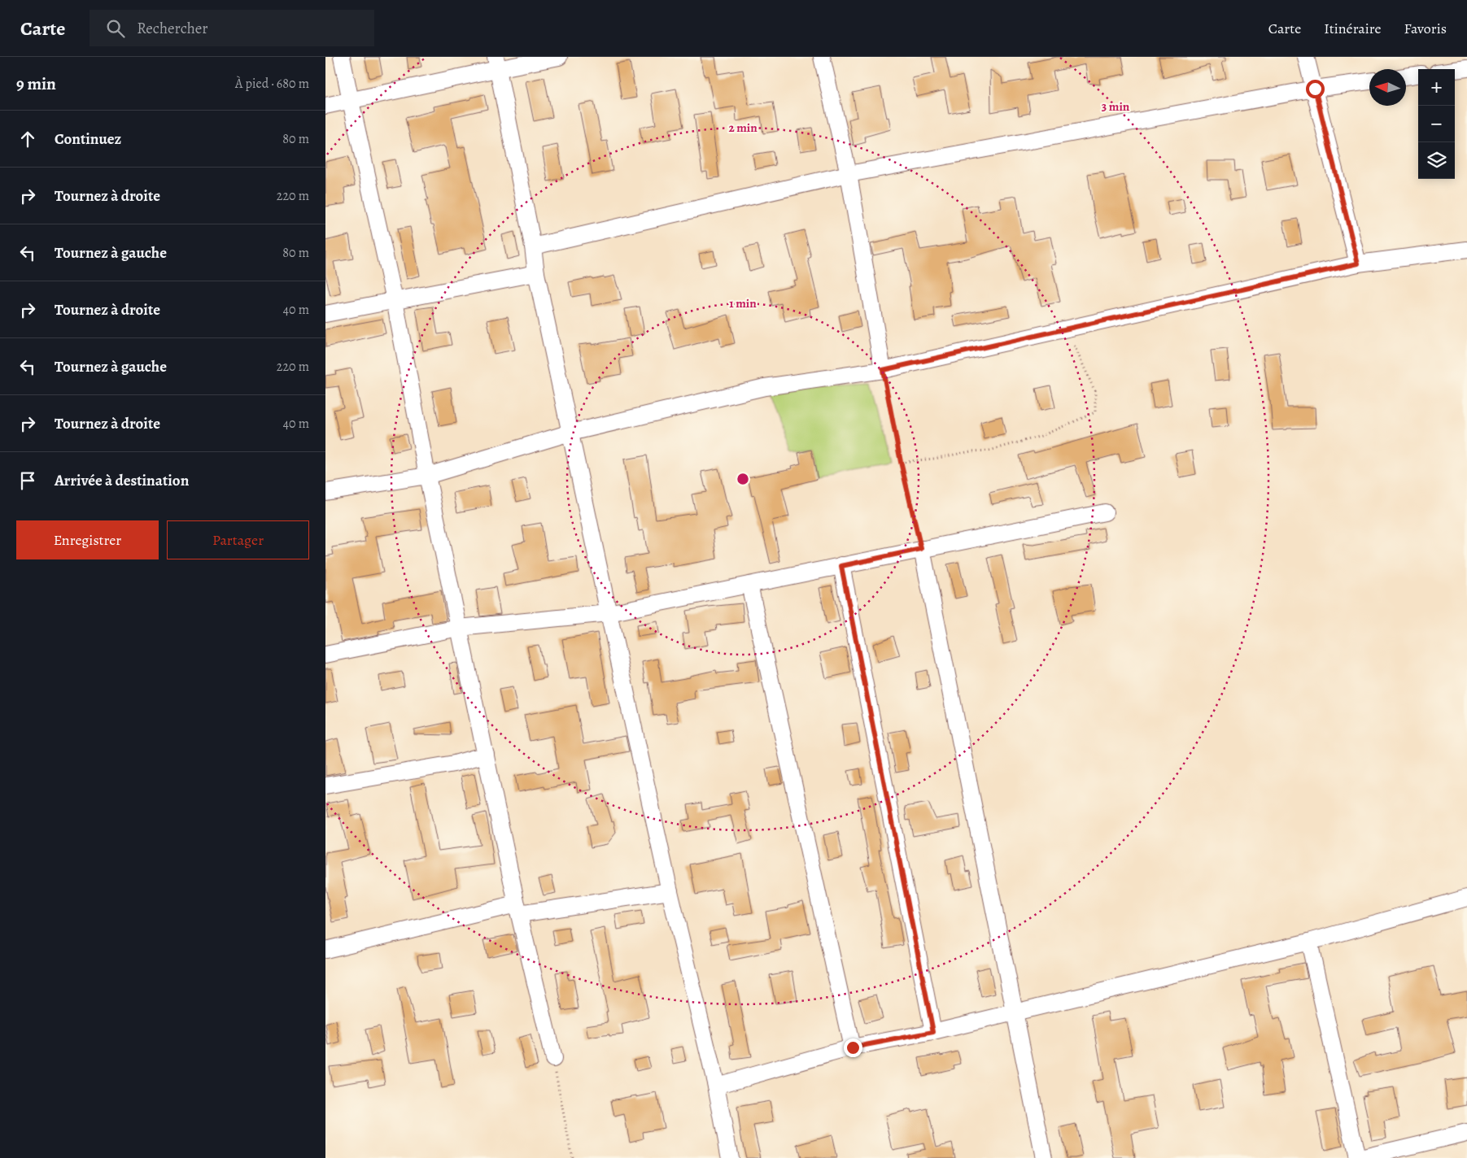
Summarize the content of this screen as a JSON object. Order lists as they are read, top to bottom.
{
  "north": "left",
  "page": {
    "header": "Carte",
    "search": "Rechercher",
    "nav": ["Carte", "Itinéraire", "Favoris"],
    "heading": ["9 min", "À pied · 680 m"],
    "map_buttons": ["+", "−"],
    "list": [
      ["Continuez", "80 m"],
      ["Tournez à droite", "220 m"],
      ["Tournez à gauche", "80 m"],
      ["Tournez à droite", "40 m"],
      ["Tournez à gauche", "220 m"],
      ["Tournez à droite", "40 m"],
      "Arrivée à destination"
    ],
    "buttons": ["Enregistrer", "Partager"]
  },
  "rings": ["3 min", "2 min", "1 min"]
}
